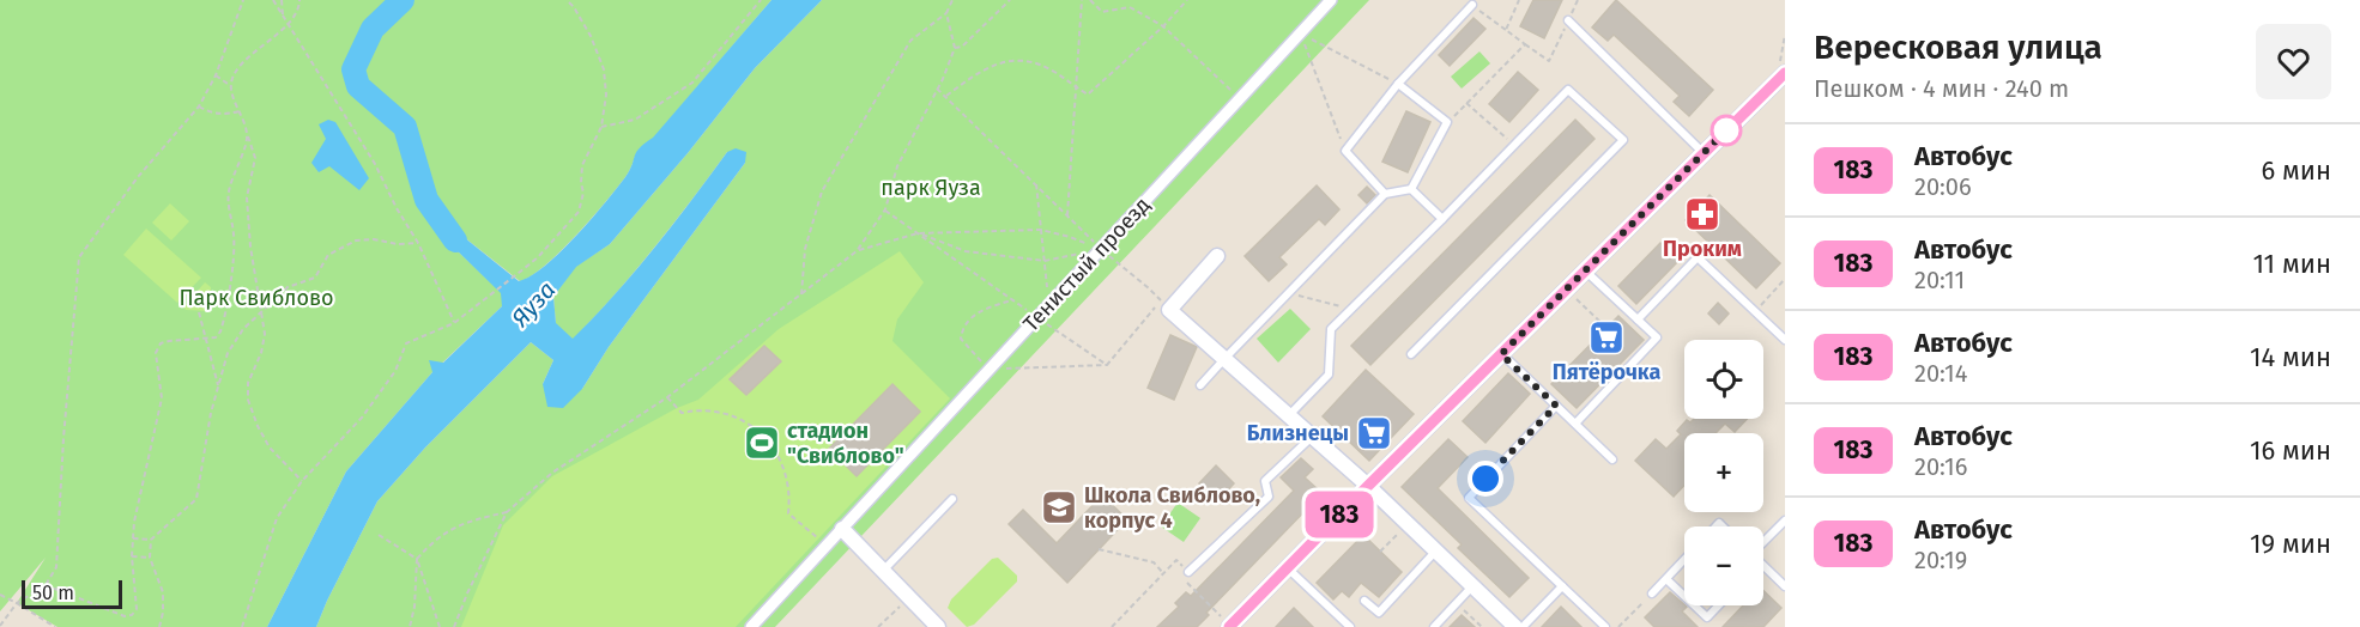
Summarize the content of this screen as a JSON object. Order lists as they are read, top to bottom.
{
  "streets": {
    "street": ["Тенистый проезд"]
  },
  "water": ["Яуза"],
  "parks": ["парк Яуза", "Парк Свиблово"],
  "places": {
    "pharmacy": ["Проким"],
    "supermarket": ["Пятёрочка", "Близнецы"],
    "sports": ["стадион \"Свиблово\""],
    "school or university": ["Школа Свиблово, корпус 4"]
  },
  "lines": ["bus line 183"],
  "scale_bar": "50 m",
  "page": {
    "on_map": "183",
    "heading": ["Вересковая улица", "Пешком · 4 мин · 240 m"],
    "list": [
      {
        "mark": "183",
        "name": "Автобус",
        "note": "20:06",
        "value": "6 мин"
      },
      {
        "mark": "183",
        "name": "Автобус",
        "note": "20:11",
        "value": "11 мин"
      },
      {
        "mark": "183",
        "name": "Автобус",
        "note": "20:14",
        "value": "14 мин"
      },
      {
        "mark": "183",
        "name": "Автобус",
        "note": "20:16",
        "value": "16 мин"
      },
      {
        "mark": "183",
        "name": "Автобус",
        "note": "20:19",
        "value": "19 мин"
      }
    ],
    "map_buttons": ["+", "−"],
    "scale": "50 m"
  }
}
